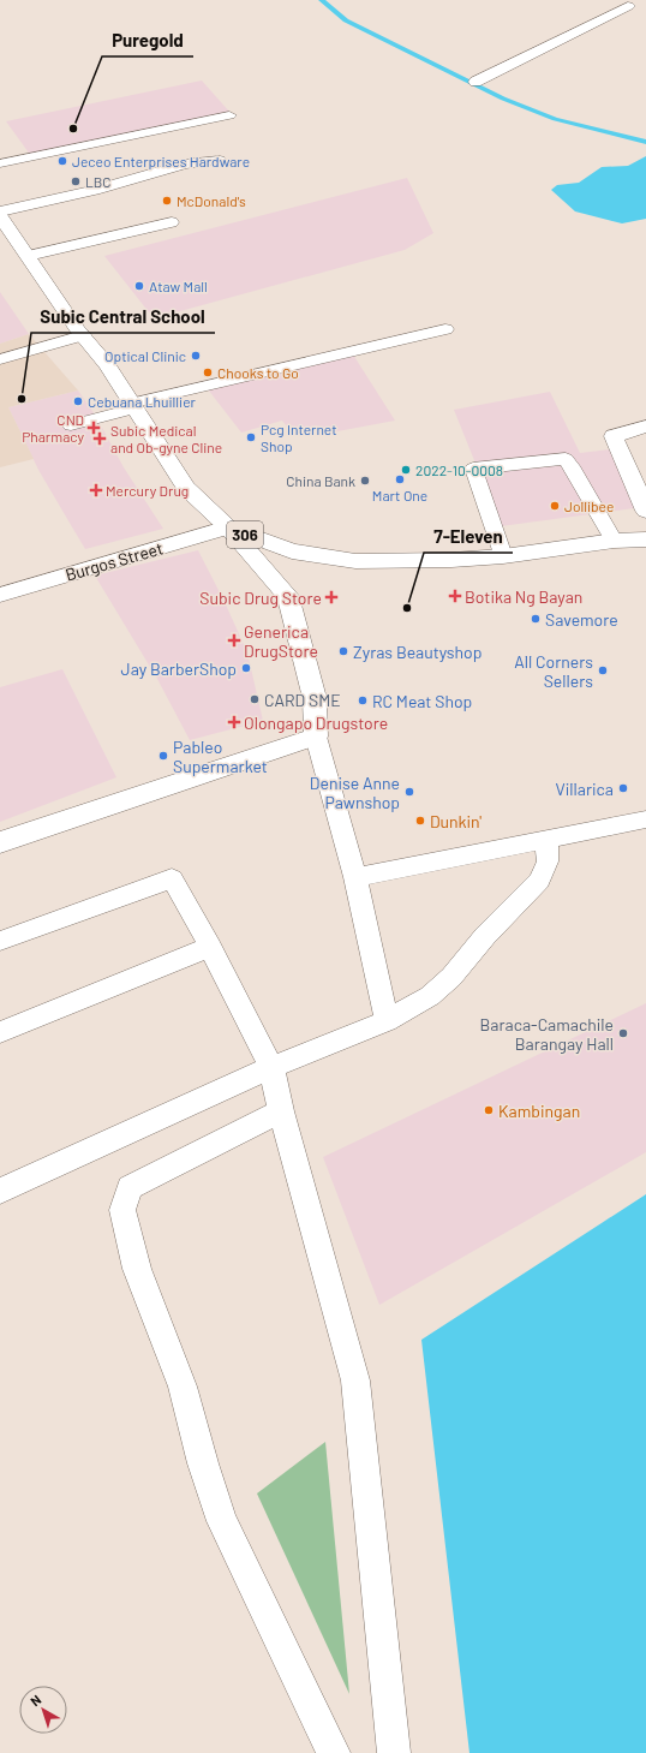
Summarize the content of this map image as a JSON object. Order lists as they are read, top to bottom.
{
  "streets": {
    "street": ["306", "Burgos Street"]
  },
  "crossings": [
    ["306", "Burgos Street"]
  ],
  "places": {
    "other": [
      "Puregold",
      "Jeceo Enterprises Hardware",
      "LBC",
      "McDonald's",
      "Ataw Mall",
      "Optical Clinic",
      "Chooks to Go",
      "Subic Central School",
      "Cebuana Lhuillier",
      "Pcg Internet Shop",
      "2022-10-0008",
      "Mart One",
      "China Bank",
      "Jollibee",
      "7-Eleven",
      "Savemore",
      "Zyras Beautyshop",
      "Jay BarberShop",
      "All Corners Sellers",
      "CARD SME",
      "RC Meat Shop",
      "Pableo Supermarket",
      "Villarica",
      "Denise Anne Pawnshop",
      "Dunkin'",
      "Baraca-Camachile Barangay Hall",
      "Kambingan"
    ],
    "health": [
      "CND Pharmacy",
      "Subic Medical and Ob-gyne Cline",
      "Mercury Drug",
      "Botika Ng Bayan",
      "Subic Drug Store",
      "Generica DrugStore",
      "Olongapo Drugstore"
    ]
  },
  "north": "top left"
}
